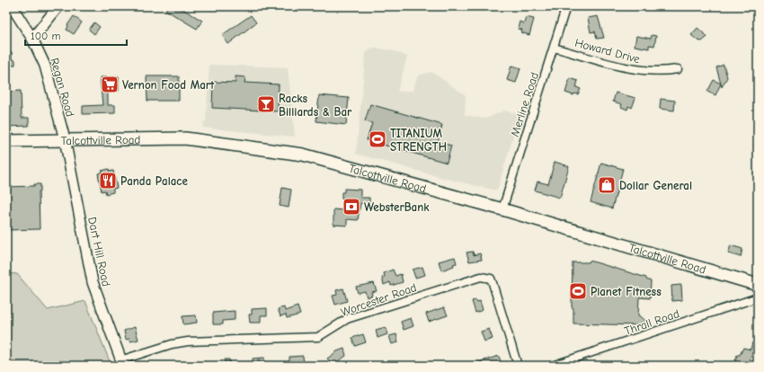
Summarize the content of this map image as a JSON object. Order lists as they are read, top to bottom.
{
  "streets": {
    "main road": ["Regan Road", "Talcottville Road", "Dart Hill Road"],
    "street": [
      "Howard Drive",
      "Merline Road",
      "Worcester Road",
      "Thrall Road"
    ]
  },
  "crossings": [
    ["Howard Drive", "Merline Road"],
    ["Regan Road", "Talcottville Road"],
    ["Regan Road", "Dart Hill Road"],
    ["Merline Road", "Talcottville Road"],
    ["Talcottville Road", "Dart Hill Road"],
    ["Dart Hill Road", "Worcester Road"]
  ],
  "places": {
    "supermarket": ["Vernon Food Mart"],
    "bar": ["Racks Billiards & Bar"],
    "sports": ["TITANIUM STRENGTH", "Planet Fitness"],
    "restaurant": ["Panda Palace"],
    "shop": ["Dollar General"],
    "bank": ["WebsterBank"]
  },
  "scale_bar": "100 m"
}
